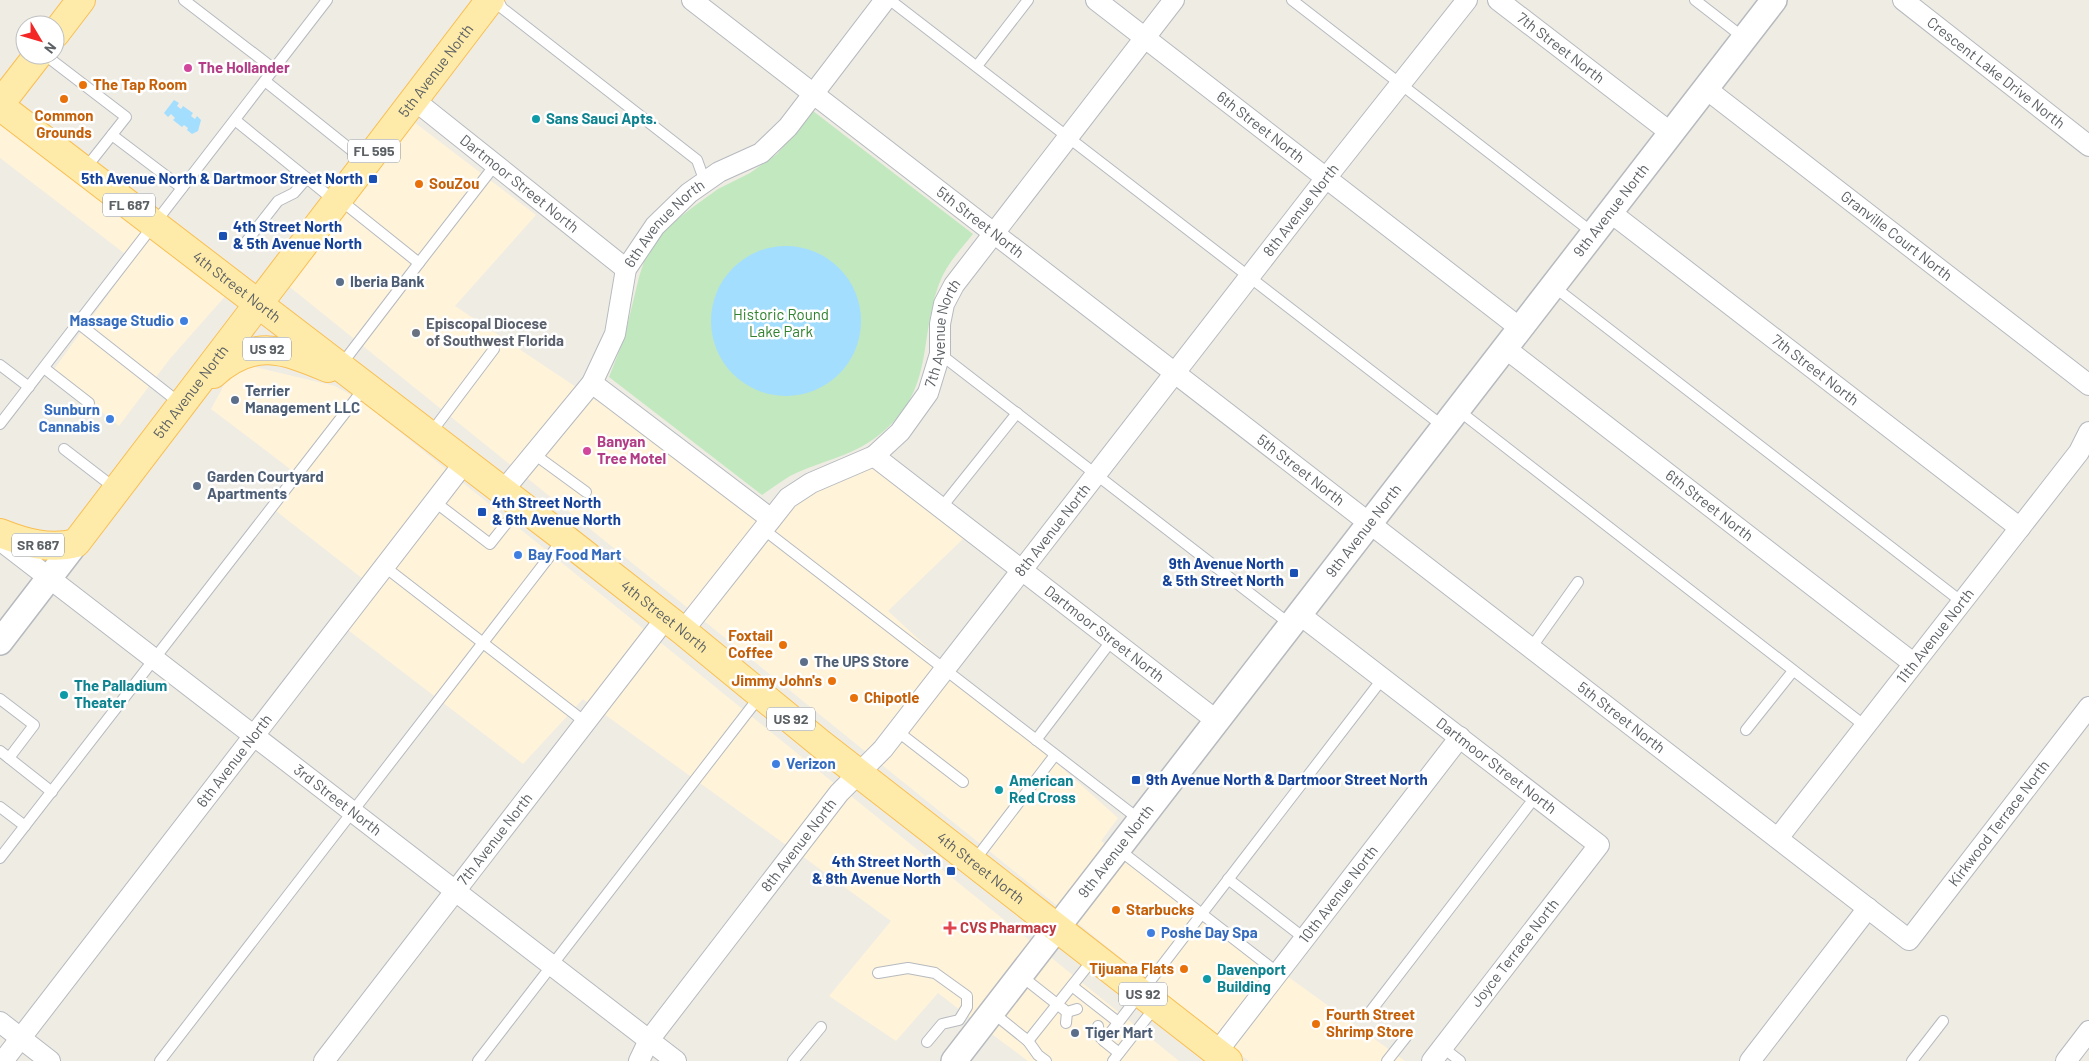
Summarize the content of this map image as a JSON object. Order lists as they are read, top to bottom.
{
  "streets": {
    "main road": [
      "5th Avenue North",
      "FL 595",
      "FL 687",
      "4th Street North",
      "US 92",
      "SR 687"
    ],
    "street": [
      "7th Street North",
      "Crescent Lake Drive North",
      "6th Street North",
      "Dartmoor Street North",
      "9th Avenue North",
      "8th Avenue North",
      "5th Street North",
      "6th Avenue North",
      "Granville Court North",
      "7th Avenue North",
      "11th Avenue North",
      "3rd Street North",
      "Kirkwood Terrace North",
      "10th Avenue North",
      "Joyce Terrace North"
    ]
  },
  "crossings": [
    ["7th Street North", "9th Avenue North"],
    ["7th Street North", "11th Avenue North"],
    ["5th Avenue North", "Dartmoor Street North"],
    ["5th Avenue North", "4th Street North"],
    ["5th Avenue North", "US 92"],
    ["5th Avenue North", "SR 687"],
    ["5th Avenue North", "3rd Street North"],
    ["6th Street North", "9th Avenue North"],
    ["6th Street North", "8th Avenue North"],
    ["6th Street North", "7th Avenue North"],
    ["6th Street North", "11th Avenue North"],
    ["Dartmoor Street North", "9th Avenue North"],
    ["Dartmoor Street North", "8th Avenue North"],
    ["Dartmoor Street North", "6th Avenue North"],
    ["Dartmoor Street North", "7th Avenue North"],
    ["Dartmoor Street North", "10th Avenue North"],
    ["Dartmoor Street North", "Joyce Terrace North"],
    ["9th Avenue North", "5th Street North"],
    ["9th Avenue North", "Granville Court North"],
    ["9th Avenue North", "4th Street North"],
    ["8th Avenue North", "5th Street North"],
    ["8th Avenue North", "4th Street North"],
    ["8th Avenue North", "3rd Street North"],
    ["5th Street North", "6th Avenue North"],
    ["5th Street North", "7th Avenue North"],
    ["5th Street North", "11th Avenue North"],
    ["5th Street North", "Kirkwood Terrace North"],
    ["6th Avenue North", "4th Street North"],
    ["6th Avenue North", "3rd Street North"],
    ["4th Street North", "7th Avenue North"],
    ["4th Street North", "US 92"],
    ["4th Street North", "10th Avenue North"],
    ["7th Avenue North", "3rd Street North"]
  ],
  "parks": ["Historic Round Lake Park"],
  "places": {
    "other": [
      "The Hollander",
      "The Tap Room",
      "Common Grounds",
      "Sans Sauci Apts.",
      "SouZou",
      "Iberia Bank",
      "Massage Studio",
      "Episcopal Diocese of Southwest Florida",
      "Terrier Management LLC",
      "Sunburn Cannabis",
      "Banyan Tree Motel",
      "Garden Courtyard Apartments",
      "Bay Food Mart",
      "Foxtail Coffee",
      "The UPS Store",
      "Jimmy John's",
      "The Palladium Theater",
      "Chipotle",
      "Verizon",
      "American Red Cross",
      "Starbucks",
      "Poshe Day Spa",
      "Tijuana Flats",
      "Davenport Building",
      "Fourth Street Shrimp Store",
      "Tiger Mart"
    ],
    "transit": [
      "5th Avenue North & Dartmoor Street North",
      "4th Street North & 5th Avenue North",
      "4th Street North & 6th Avenue North",
      "9th Avenue North & 5th Street North",
      "9th Avenue North & Dartmoor Street North",
      "4th Street North & 8th Avenue North"
    ],
    "health": ["CVS Pharmacy"]
  },
  "north": "bottom right"
}
